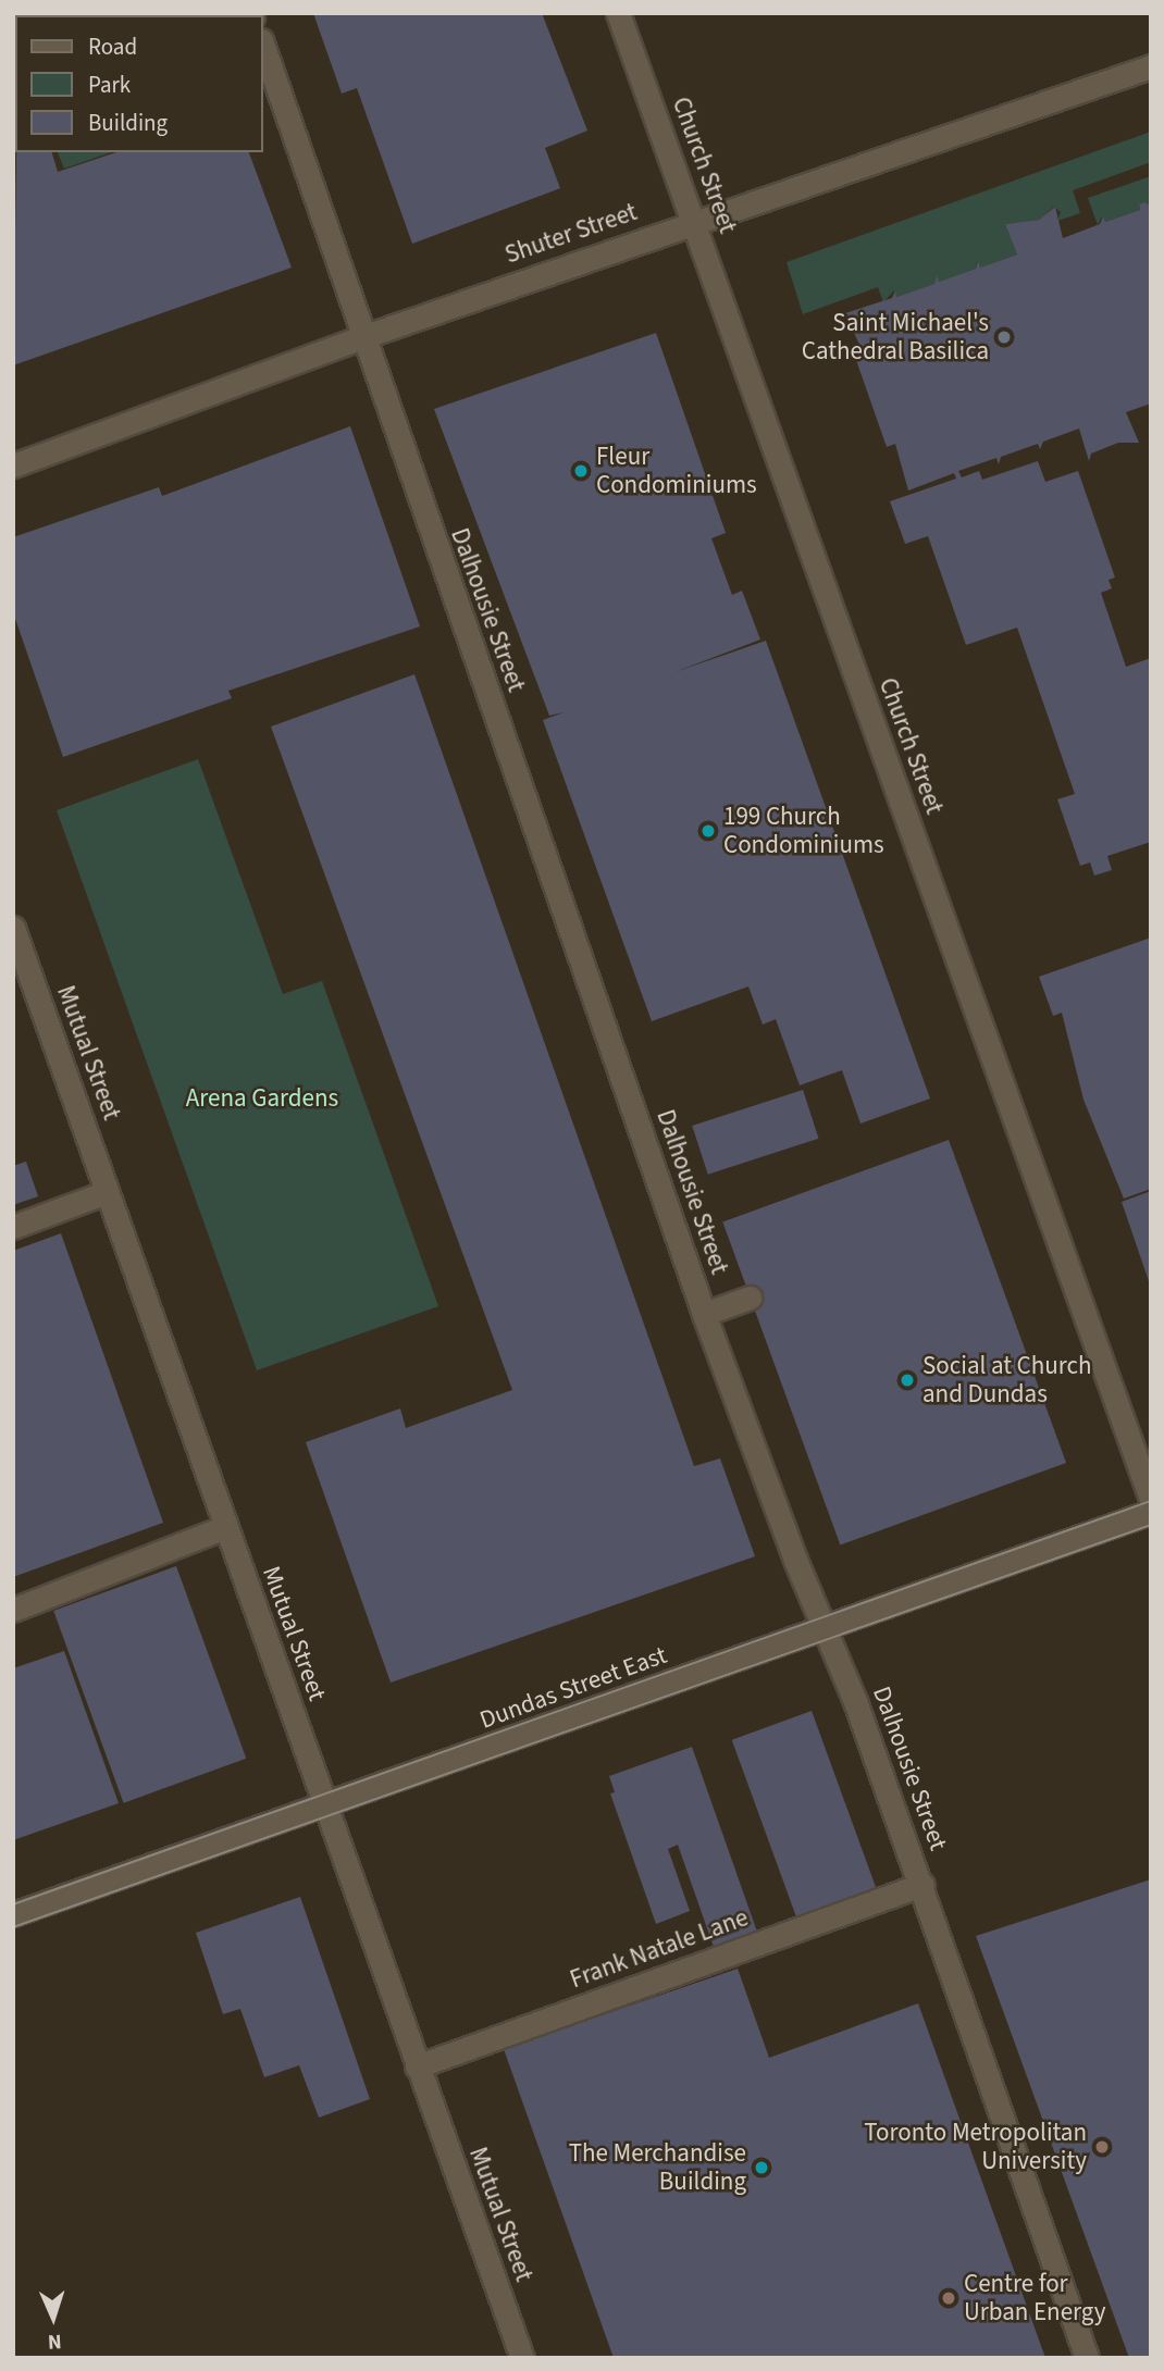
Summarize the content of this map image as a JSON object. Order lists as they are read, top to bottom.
{
  "streets": {
    "street": [
      "Church Street",
      "Shuter Street",
      "Dalhousie Street",
      "Mutual Street",
      "Dundas Street East",
      "Frank Natale Lane"
    ]
  },
  "crossings": [
    ["Church Street", "Shuter Street"],
    ["Shuter Street", "Dalhousie Street"],
    ["Dalhousie Street", "Dundas Street East"],
    ["Dalhousie Street", "Frank Natale Lane"],
    ["Mutual Street", "Dundas Street East"],
    ["Mutual Street", "Frank Natale Lane"]
  ],
  "parks": ["Arena Gardens"],
  "places": [
    "Saint Michael's Cathedral Basilica",
    "Fleur Condominiums",
    "199 Church Condominiums",
    "Social at Church and Dundas",
    "Toronto Metropolitan University",
    "The Merchandise Building",
    "Centre for Urban Energy"
  ],
  "legend": ["Road", "Park", "Building"],
  "north": "bottom"
}
